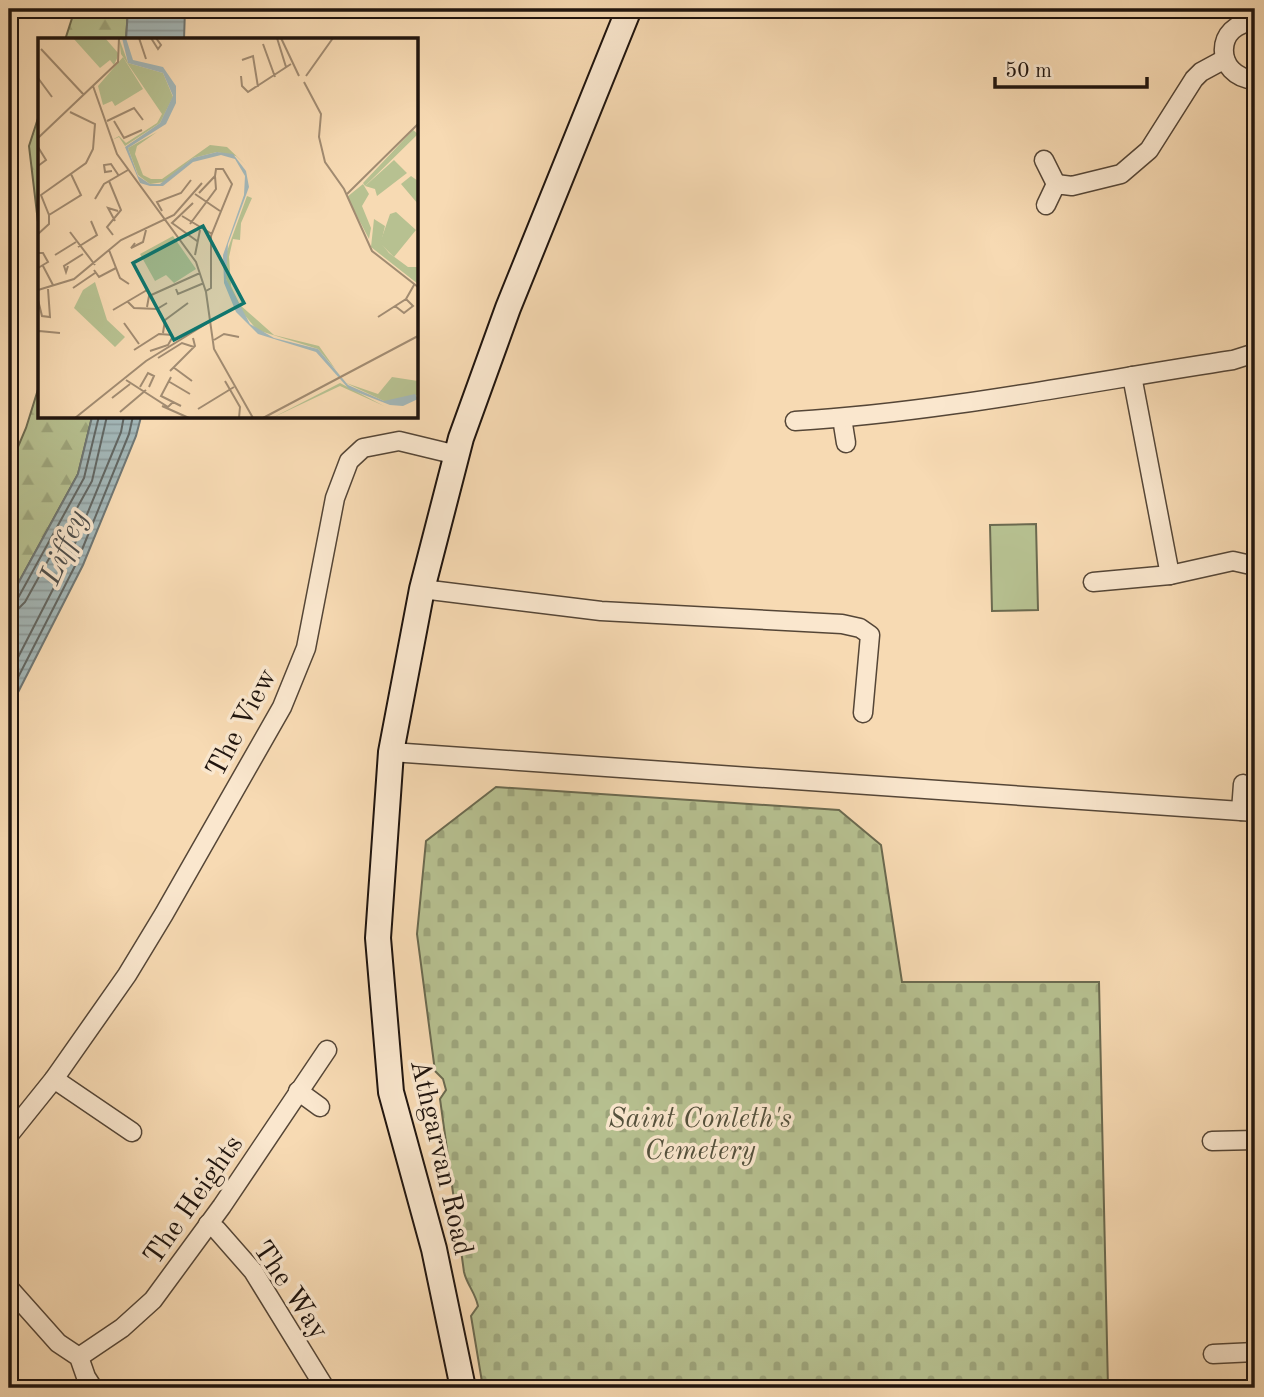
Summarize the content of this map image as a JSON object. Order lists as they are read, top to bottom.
{
  "streets": {
    "main road": ["Athgarvan Road"],
    "street": ["The View", "The Heights", "The Way"]
  },
  "crossings": [
    ["The View", "Athgarvan Road"],
    ["The Heights", "The Way"]
  ],
  "water": ["Liffey"],
  "parks": ["Saint Conleth's Cemetery"],
  "scale_bar": "50 m"
}
